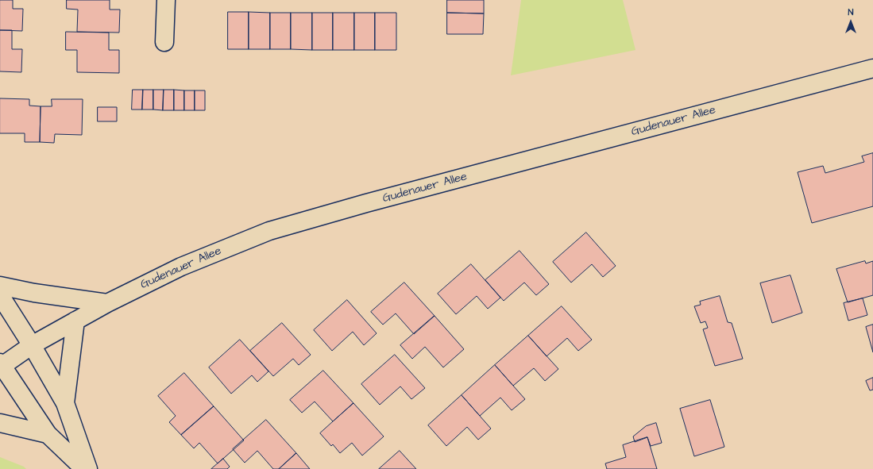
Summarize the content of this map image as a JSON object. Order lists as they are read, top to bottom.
{
  "streets": {
    "main road": ["Gudenauer Allee"]
  },
  "north": "top"
}
